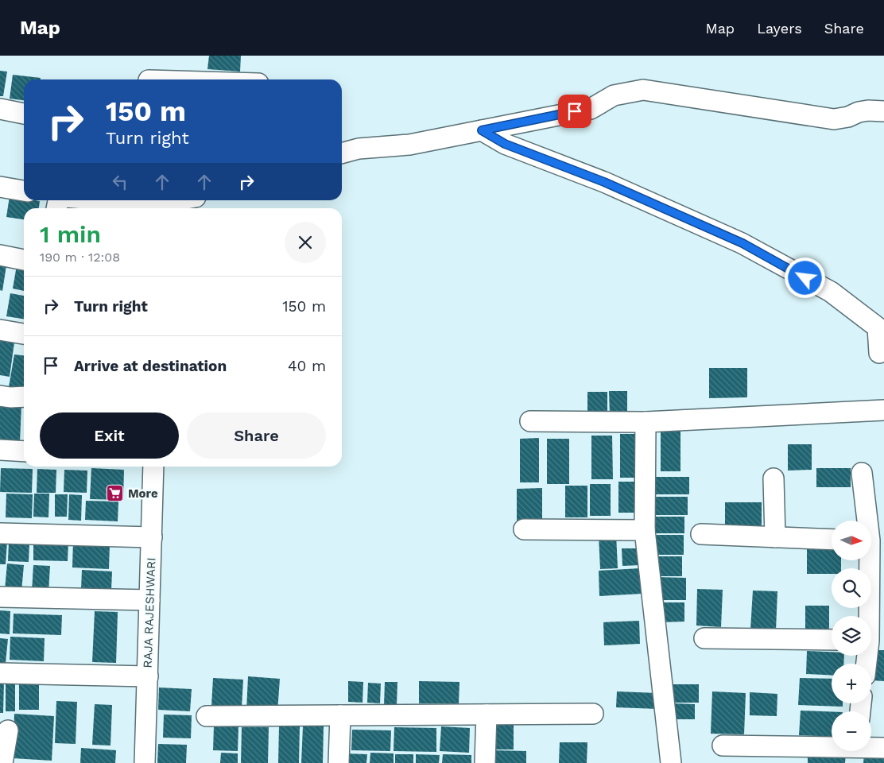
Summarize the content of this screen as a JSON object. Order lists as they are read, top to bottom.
{
  "streets": {
    "street": ["RAJA RAJESHWARI"]
  },
  "places": {
    "supermarket": ["More"]
  },
  "north": "right",
  "page": {
    "header": "Map",
    "nav": ["Map", "Layers", "Share"],
    "turn": ["150 m", "Turn right"],
    "heading": ["1 min", "190 m · 12:08"],
    "list": [
      {
        "name": "Turn right",
        "value": "150 m"
      },
      {
        "name": "Arrive at destination",
        "value": "40 m"
      }
    ],
    "buttons": ["Exit", "Share"],
    "map_buttons": ["+", "−"]
  }
}
